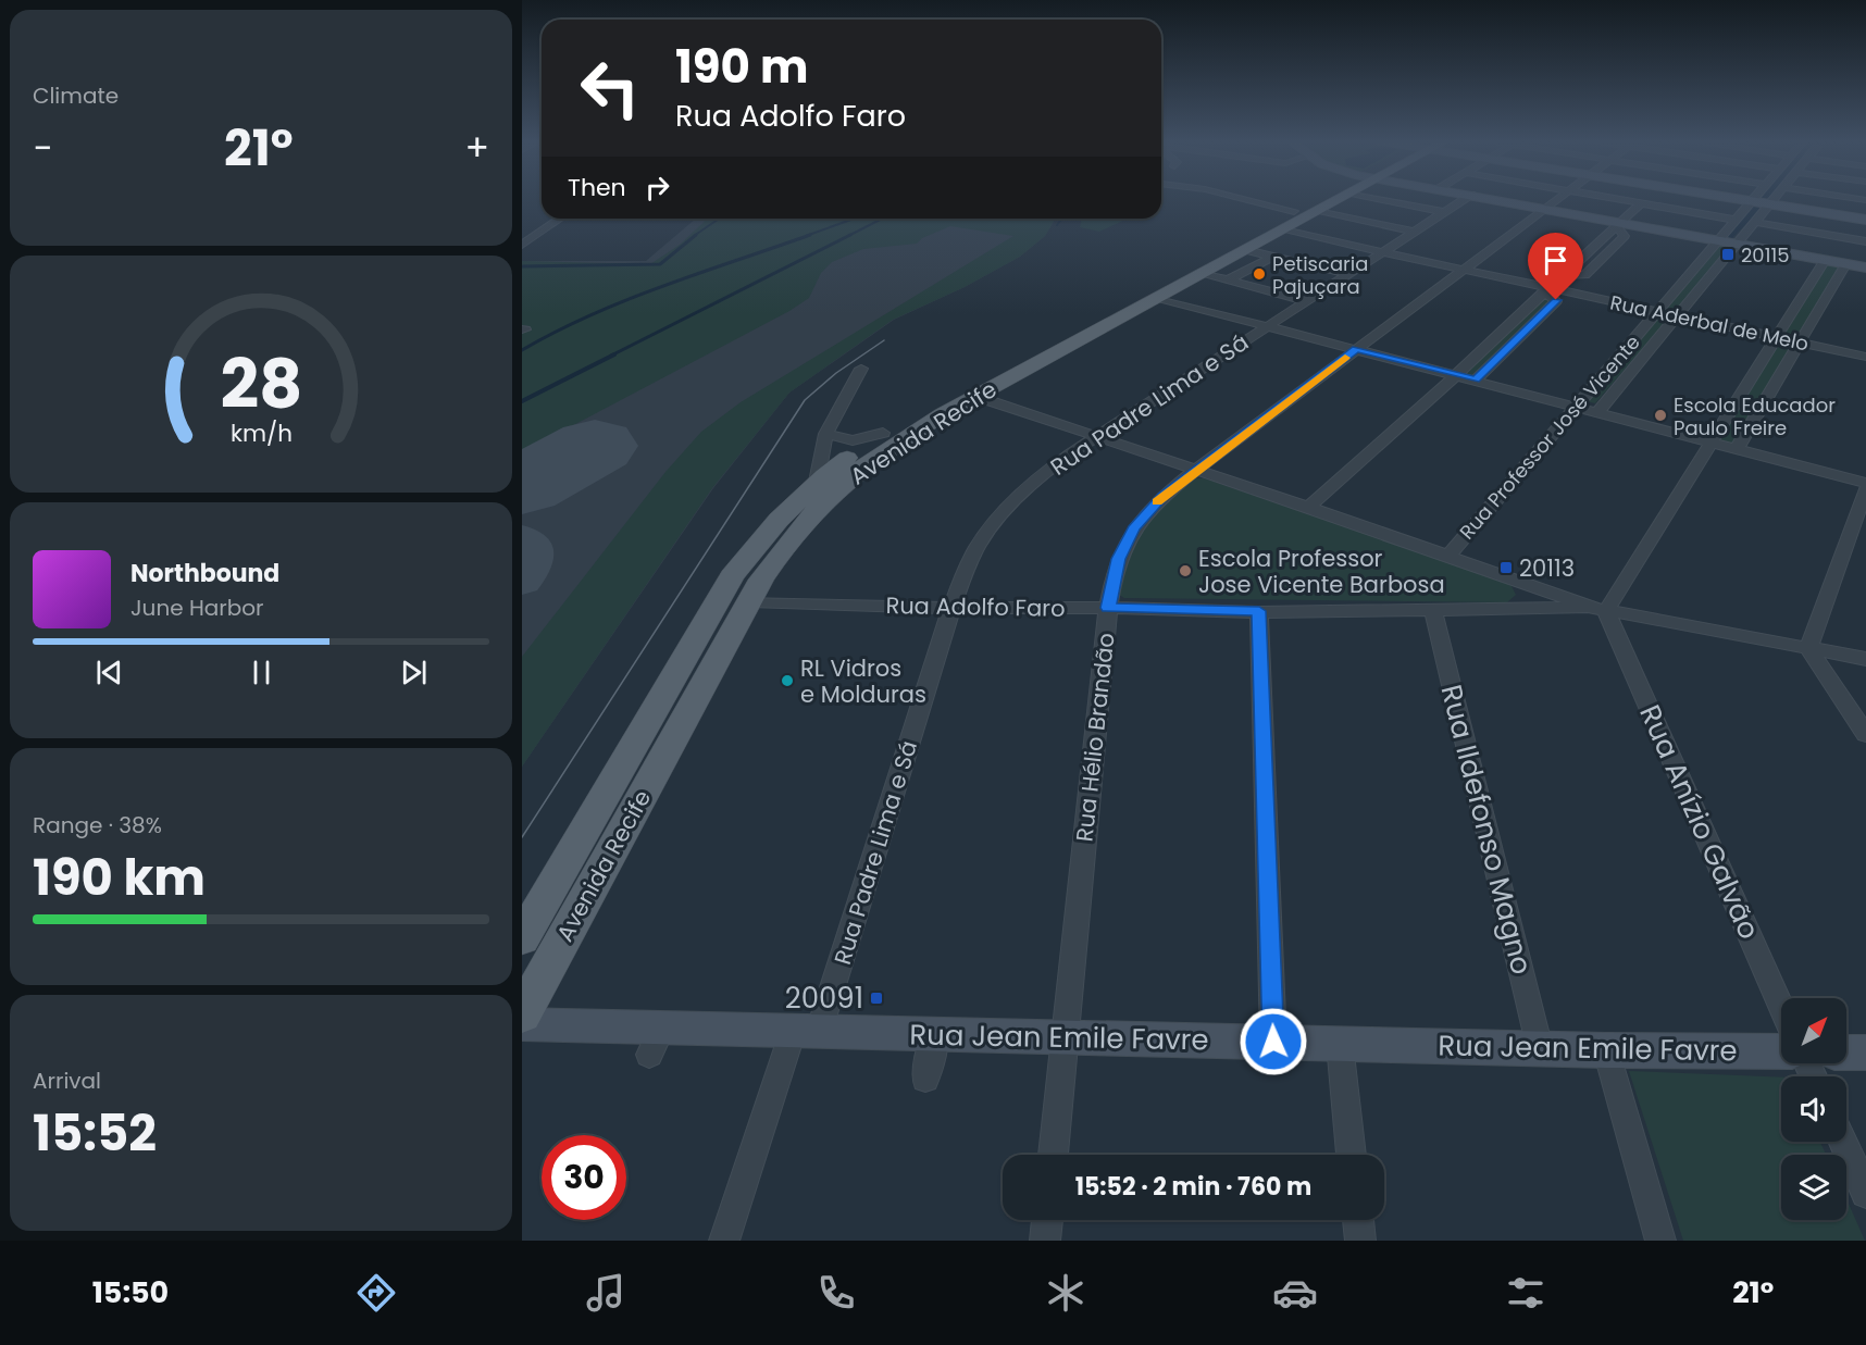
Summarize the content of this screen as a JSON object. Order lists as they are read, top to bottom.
{
  "streets": {
    "main road": ["Avenida Recife", "Rua Jean Emile Favre"],
    "street": [
      "Rua Aderbal de Melo",
      "Rua Padre Lima e Sá",
      "Rua Professor José Vicente",
      "Rua Adolfo Faro",
      "Rua Hélio Brandão",
      "Rua Anízio Galvão",
      "Rua Ildefonso Magno"
    ]
  },
  "crossings": [
    ["Rua Aderbal de Melo", "Rua Padre Lima e Sá"],
    ["Rua Aderbal de Melo", "Avenida Recife"],
    ["Rua Aderbal de Melo", "Rua Professor José Vicente"],
    ["Rua Aderbal de Melo", "Rua Hélio Brandão"],
    ["Rua Padre Lima e Sá", "Rua Adolfo Faro"],
    ["Rua Padre Lima e Sá", "Rua Jean Emile Favre"],
    ["Avenida Recife", "Rua Adolfo Faro"],
    ["Rua Adolfo Faro", "Rua Hélio Brandão"],
    ["Rua Adolfo Faro", "Rua Anízio Galvão"],
    ["Rua Adolfo Faro", "Rua Ildefonso Magno"],
    ["Rua Hélio Brandão", "Rua Jean Emile Favre"],
    ["Rua Ildefonso Magno", "Rua Jean Emile Favre"]
  ],
  "places": {
    "transit": ["20115", "20113", "20091"],
    "other": [
      "Petiscaria Pajuçara",
      "Escola Educador Paulo Freire",
      "Escola Professor Jose Vicente Barbosa",
      "RL Vidros e Molduras"
    ]
  },
  "north": "top right",
  "page": {
    "tile": [
      "Climate",
      ["Range · 38%", "190 km"],
      ["Arrival", "15:52"]
    ],
    "turn": ["190 m", "Rua Adolfo Faro"],
    "heat": ["−", "21°", "+"],
    "then": "Then",
    "song": ["Northbound", "June Harbor"],
    "limit": "30",
    "trip": "15:52 · 2 min · 760 m",
    "tabs": ["15:50", "21°"],
    "gauge": ["28", "km/h"]
  }
}
